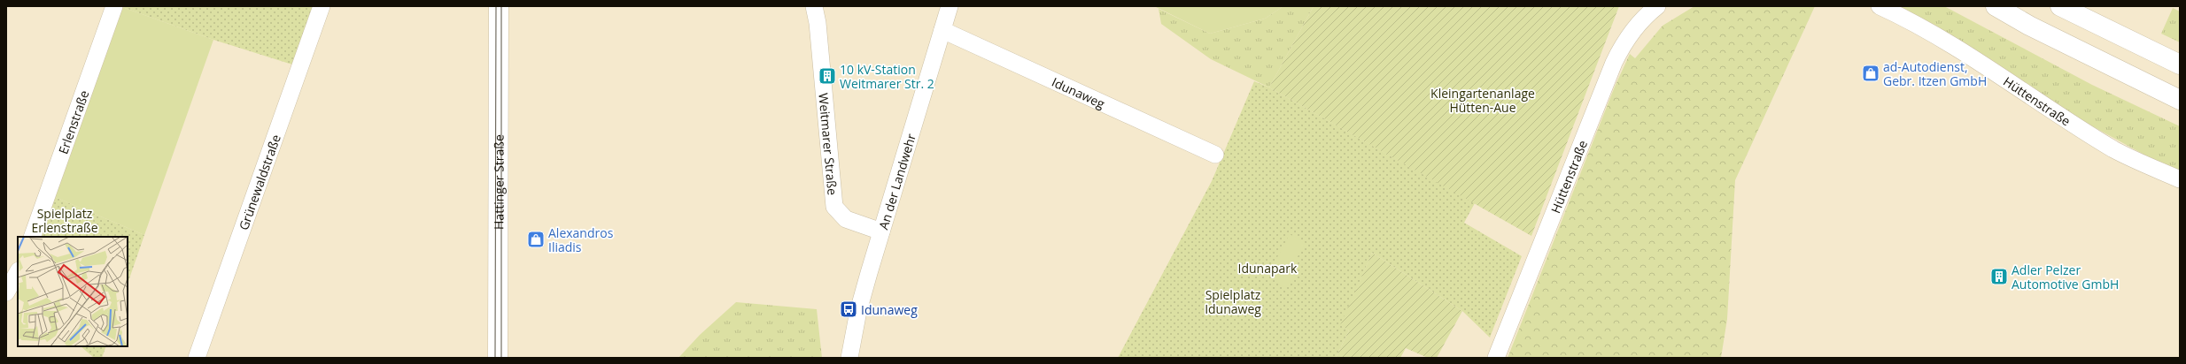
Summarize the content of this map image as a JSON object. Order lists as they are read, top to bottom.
{
  "streets": {
    "main road": ["Hattinger Straße"],
    "street": [
      "Idunaweg",
      "Hüttenstraße",
      "Erlenstraße",
      "Weitmarer Straße",
      "An der Landwehr",
      "Grünewaldstraße"
    ]
  },
  "crossings": [
    ["Idunaweg", "An der Landwehr"],
    ["Weitmarer Straße", "An der Landwehr"]
  ],
  "parks": [
    "Kleingartenanlage Hütten-Aue",
    "Spielplatz Erlenstraße",
    "Idunapark",
    "Spielplatz Idunaweg"
  ],
  "places": {
    "shop": ["ad-Autodienst, Gebr. Itzen GmbH", "Alexandros Iliadis"],
    "building": ["10 kV-Station Weitmarer Str. 2", "Adler Pelzer Automotive GmbH"],
    "bus stop": ["Idunaweg"]
  }
}
